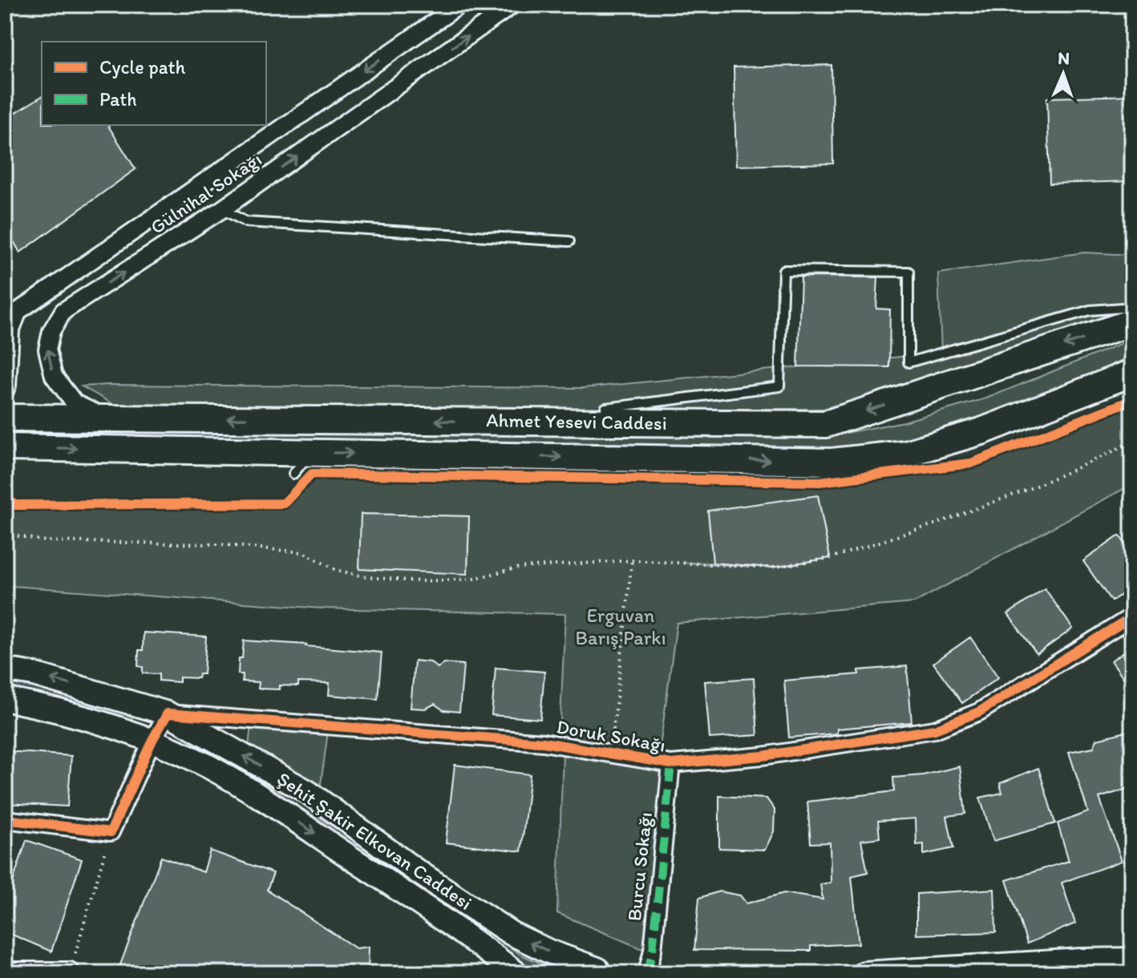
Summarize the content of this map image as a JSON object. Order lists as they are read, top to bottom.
{
  "streets": {
    "main road": ["Ahmet Yesevi Caddesi"],
    "street": [
      "Gülnihal Sokağı",
      "Doruk Sokağı",
      "Şehit Şakir Elkovan Caddesi",
      "Burcu Sokağı"
    ]
  },
  "crossings": [
    ["Gülnihal Sokağı", "Ahmet Yesevi Caddesi"],
    ["Doruk Sokağı", "Şehit Şakir Elkovan Caddesi"],
    ["Doruk Sokağı", "Burcu Sokağı"]
  ],
  "parks": ["Erguvan Barış Parkı"],
  "legend": ["Cycle path", "Path"],
  "north": "top"
}
